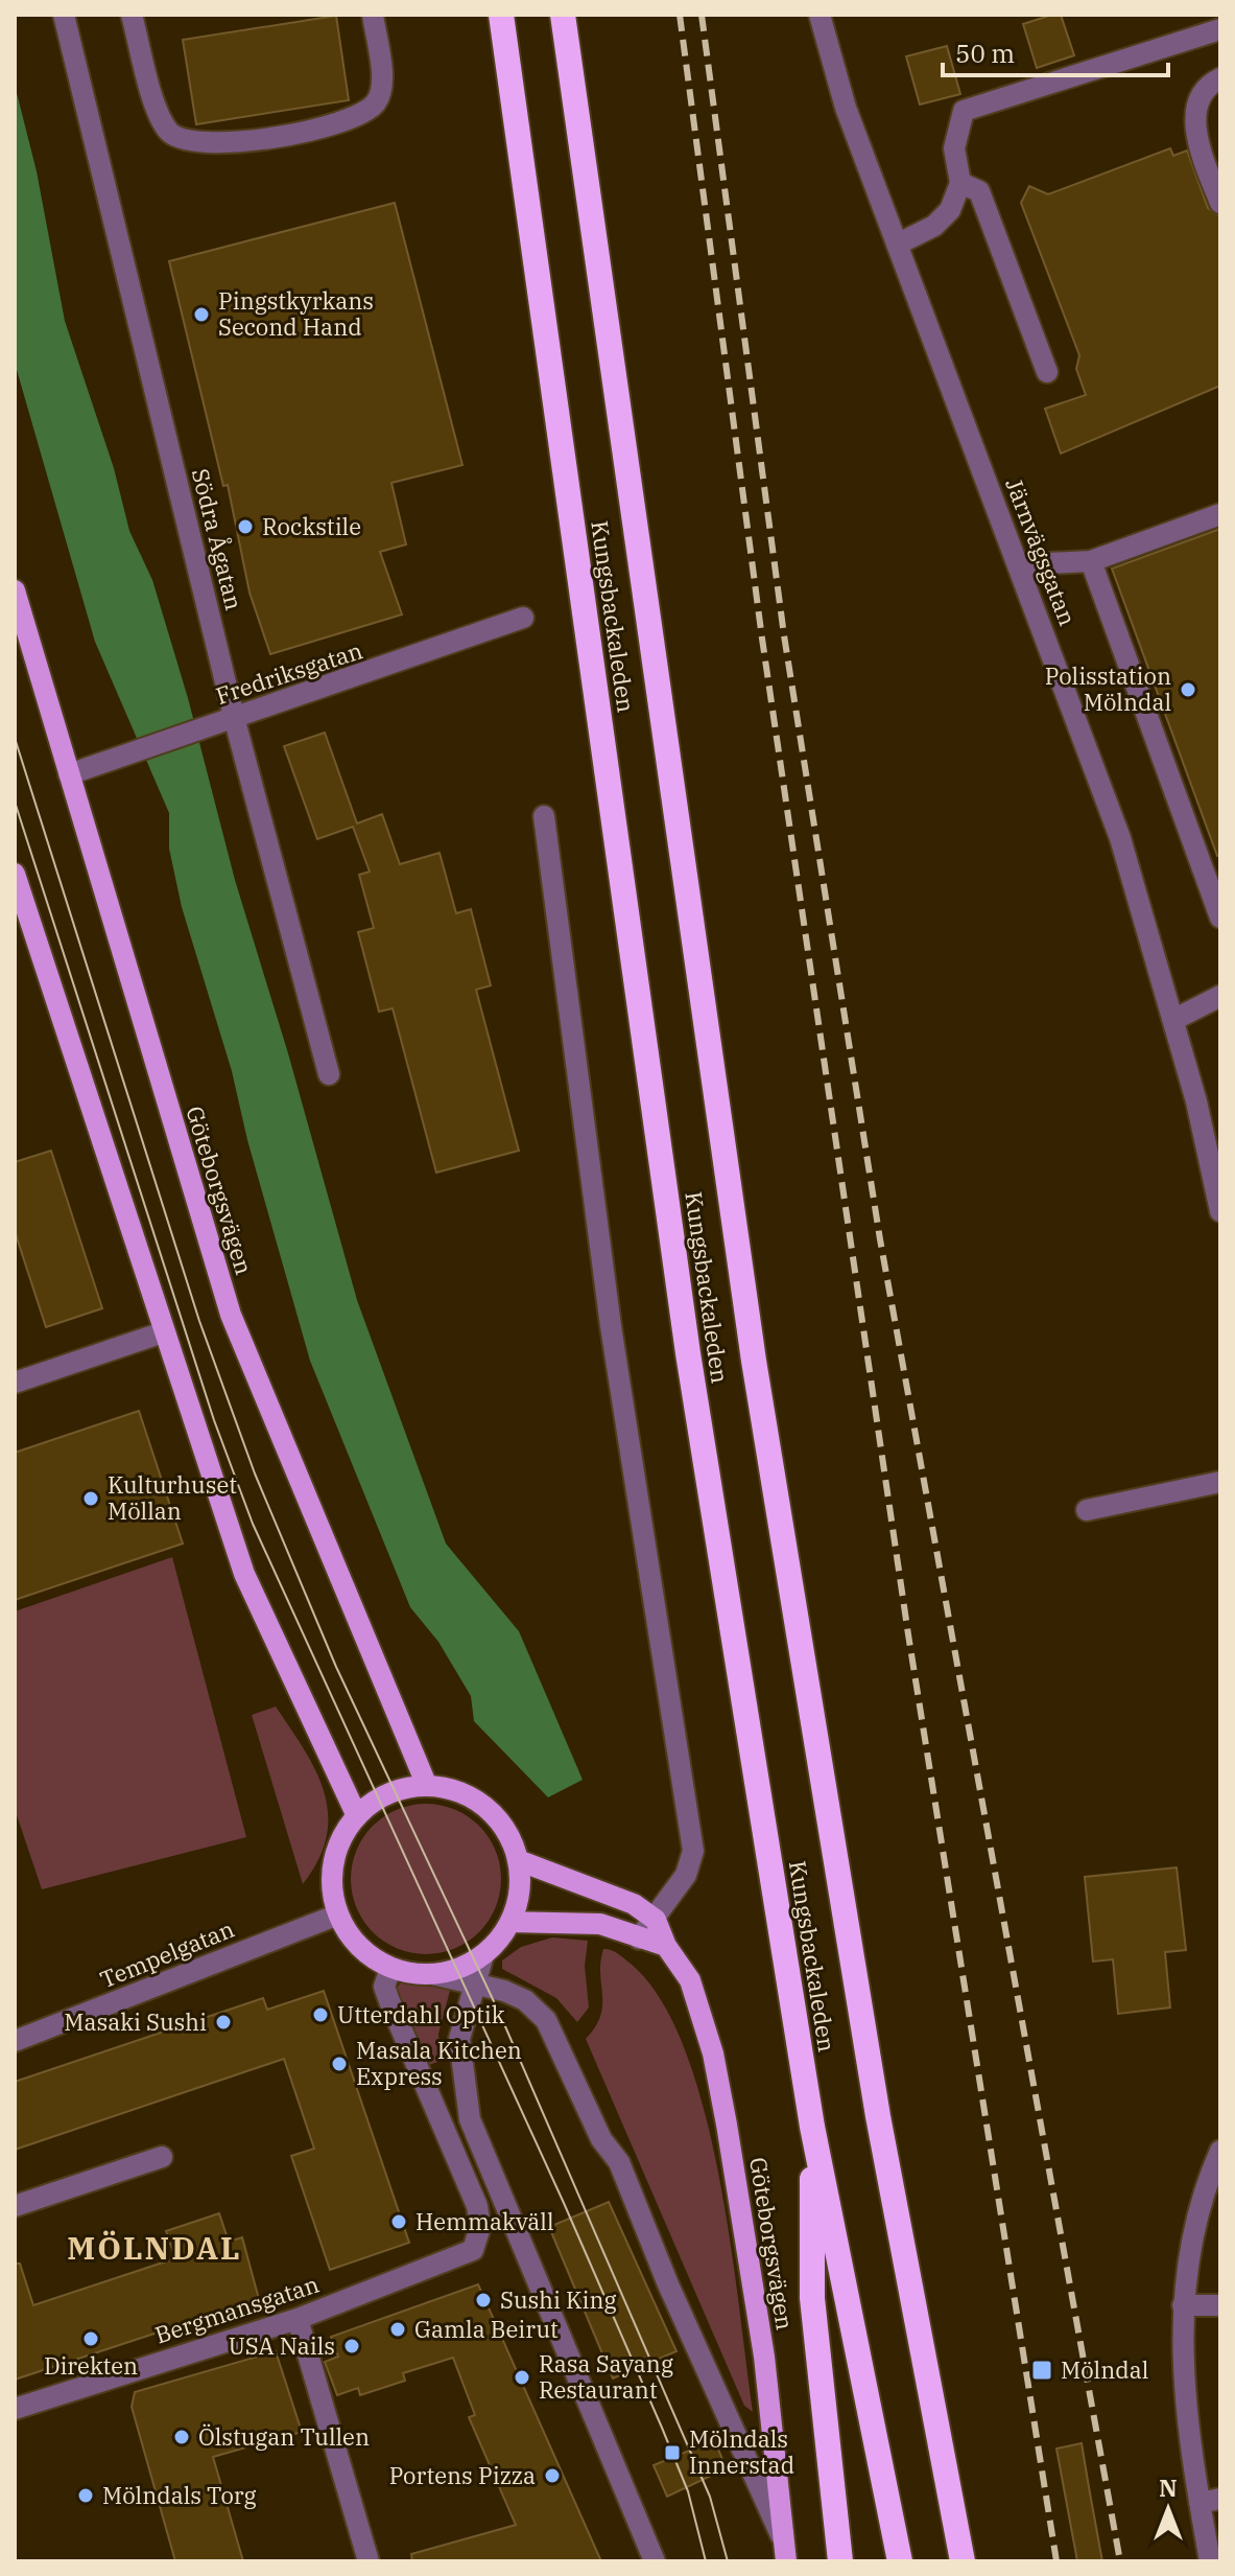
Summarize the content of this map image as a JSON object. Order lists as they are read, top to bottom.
{
  "streets": {
    "highway": ["Kungsbackaleden"],
    "main road": ["Göteborgsvägen"],
    "street": [
      "Södra Ågatan",
      "Järnvägsgatan",
      "Fredriksgatan",
      "Tempelgatan",
      "Bergmansgatan"
    ]
  },
  "crossings": [
    ["Södra Ågatan", "Fredriksgatan"],
    ["Fredriksgatan", "Göteborgsvägen"],
    ["Göteborgsvägen", "Tempelgatan"],
    ["Göteborgsvägen", "Bergmansgatan"],
    ["Tempelgatan", "Bergmansgatan"]
  ],
  "districts": ["MÖLNDAL"],
  "places": {
    "other": [
      "Pingstkyrkans Second Hand",
      "Rockstile",
      "Polisstation Mölndal",
      "Kulturhuset Möllan",
      "Utterdahl Optik",
      "Masaki Sushi",
      "Masala Kitchen Express",
      "Hemmakväll",
      "Sushi King",
      "Gamla Beirut",
      "Direkten",
      "USA Nails",
      "Rasa Sayang Restaurant",
      "Ölstugan Tullen",
      "Portens Pizza",
      "Mölndals Torg"
    ],
    "transit": ["Mölndal", "Mölndals Innerstad"]
  },
  "scale_bar": "50 m",
  "north": "top"
}
